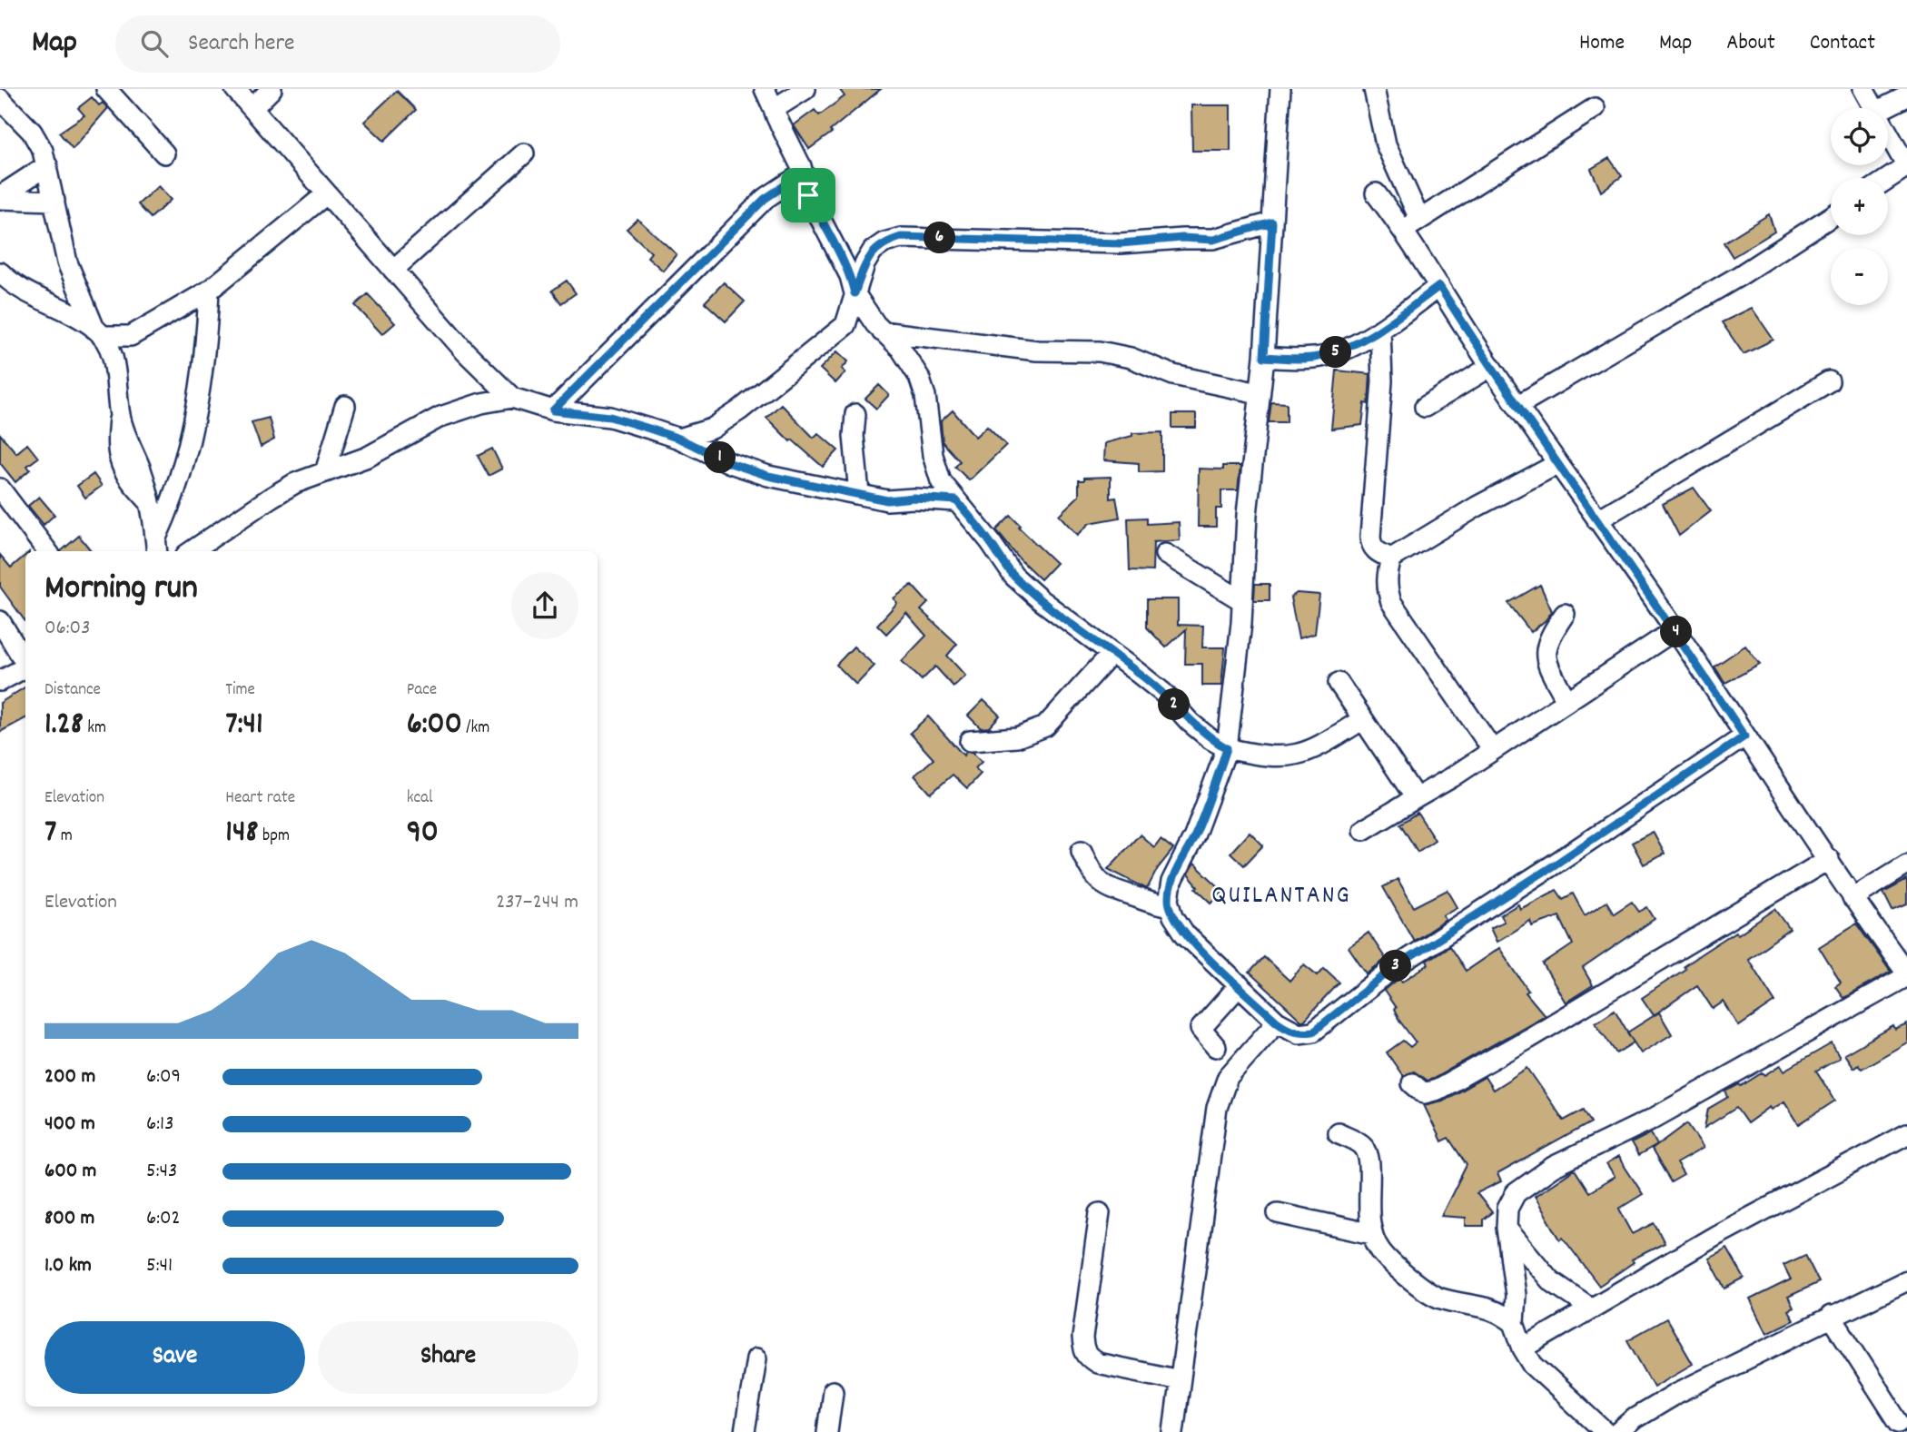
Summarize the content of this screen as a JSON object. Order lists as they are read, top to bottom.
{
  "districts": ["QUILANTANG"],
  "page": {
    "header": "Map",
    "search": "Search here",
    "nav": [
      "Home",
      "Map",
      "About",
      "Contact"
    ],
    "map_buttons": ["+", "−"],
    "pins": [
      "6",
      "5",
      "1",
      "4",
      "2",
      "3"
    ],
    "heading": ["Morning run", "06:03"],
    "stats": [
      ["Distance", "1.28 km"],
      ["Time", "7:41"],
      ["Pace", "6:00 /km"],
      ["Elevation", "7 m"],
      ["Heart rate", "148 bpm"],
      ["kcal", "90"]
    ],
    "chart": ["Elevation", "237–244 m"],
    "list": [
      {
        "name": "200 m",
        "note": "6:09"
      },
      {
        "name": "400 m",
        "note": "6:13"
      },
      {
        "name": "600 m",
        "note": "5:43"
      },
      {
        "name": "800 m",
        "note": "6:02"
      },
      {
        "name": "1.0 km",
        "note": "5:41"
      }
    ],
    "buttons": ["Save", "Share"]
  }
}
